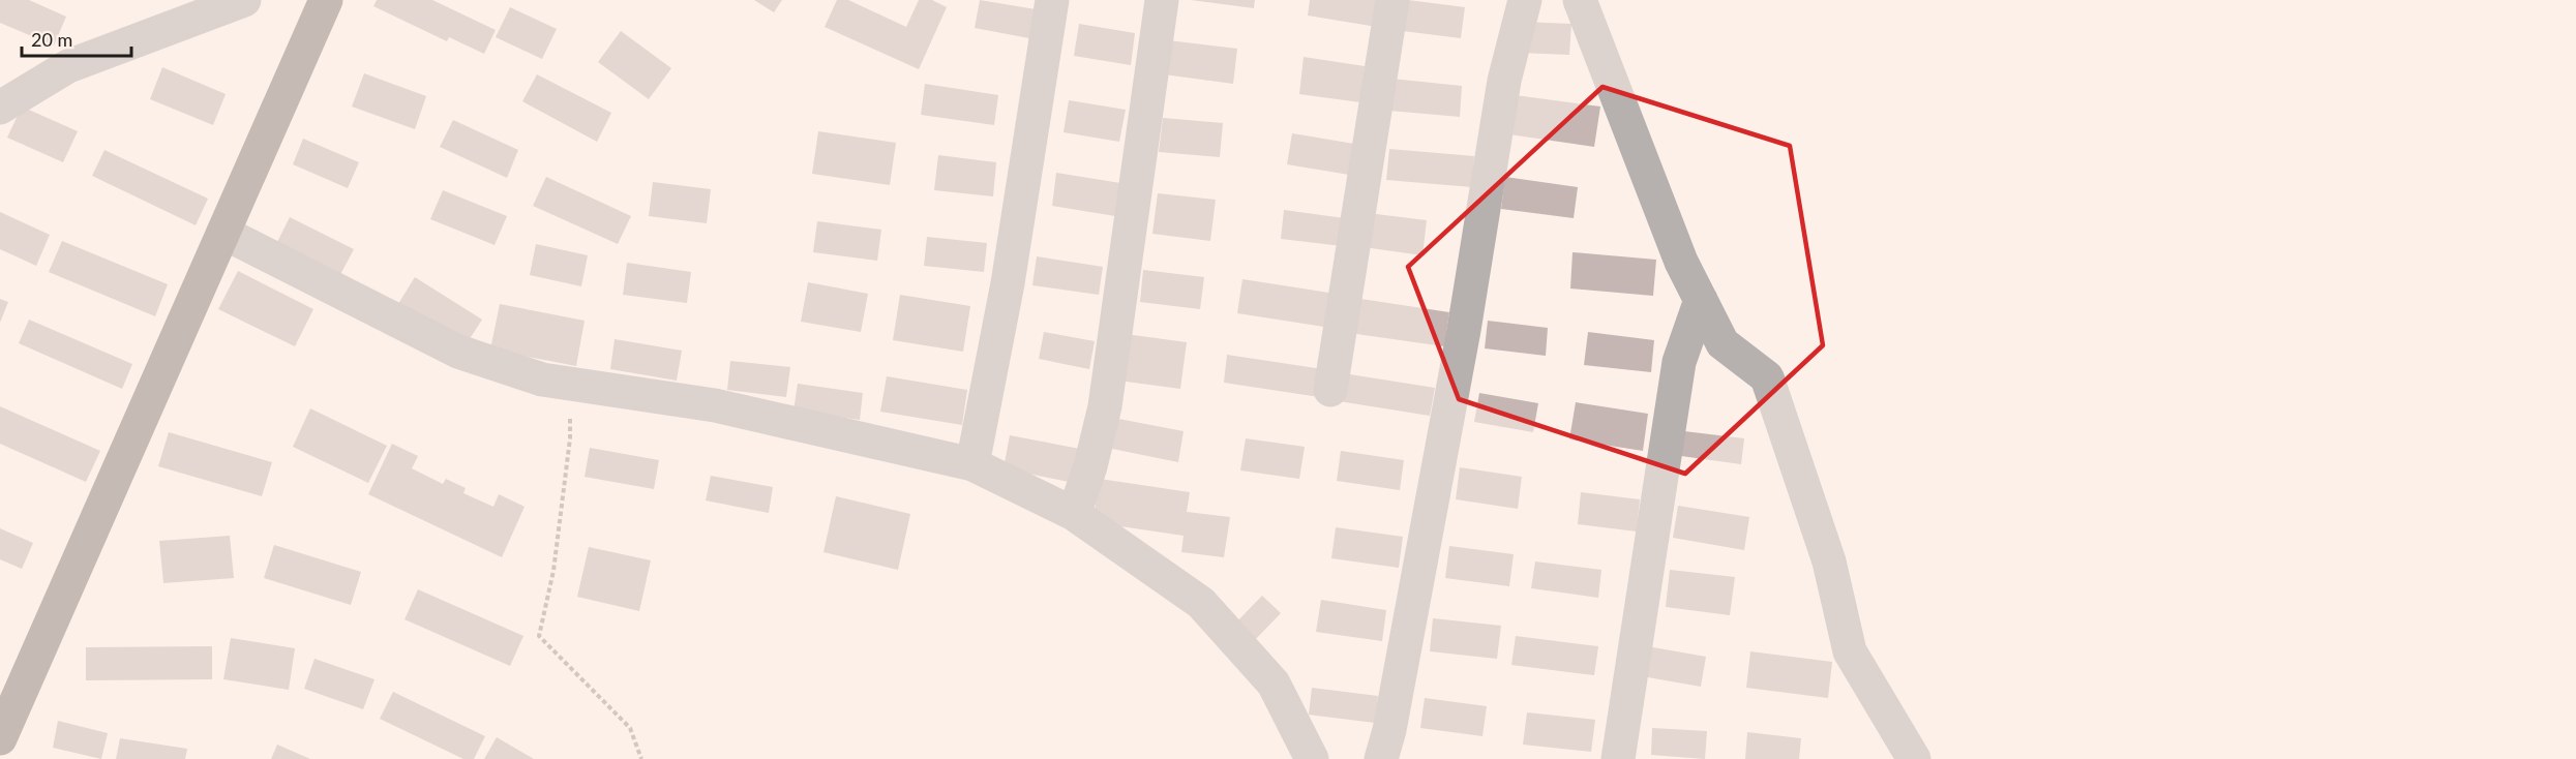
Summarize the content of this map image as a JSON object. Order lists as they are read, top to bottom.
{
  "scale_bar": "20 m"
}
